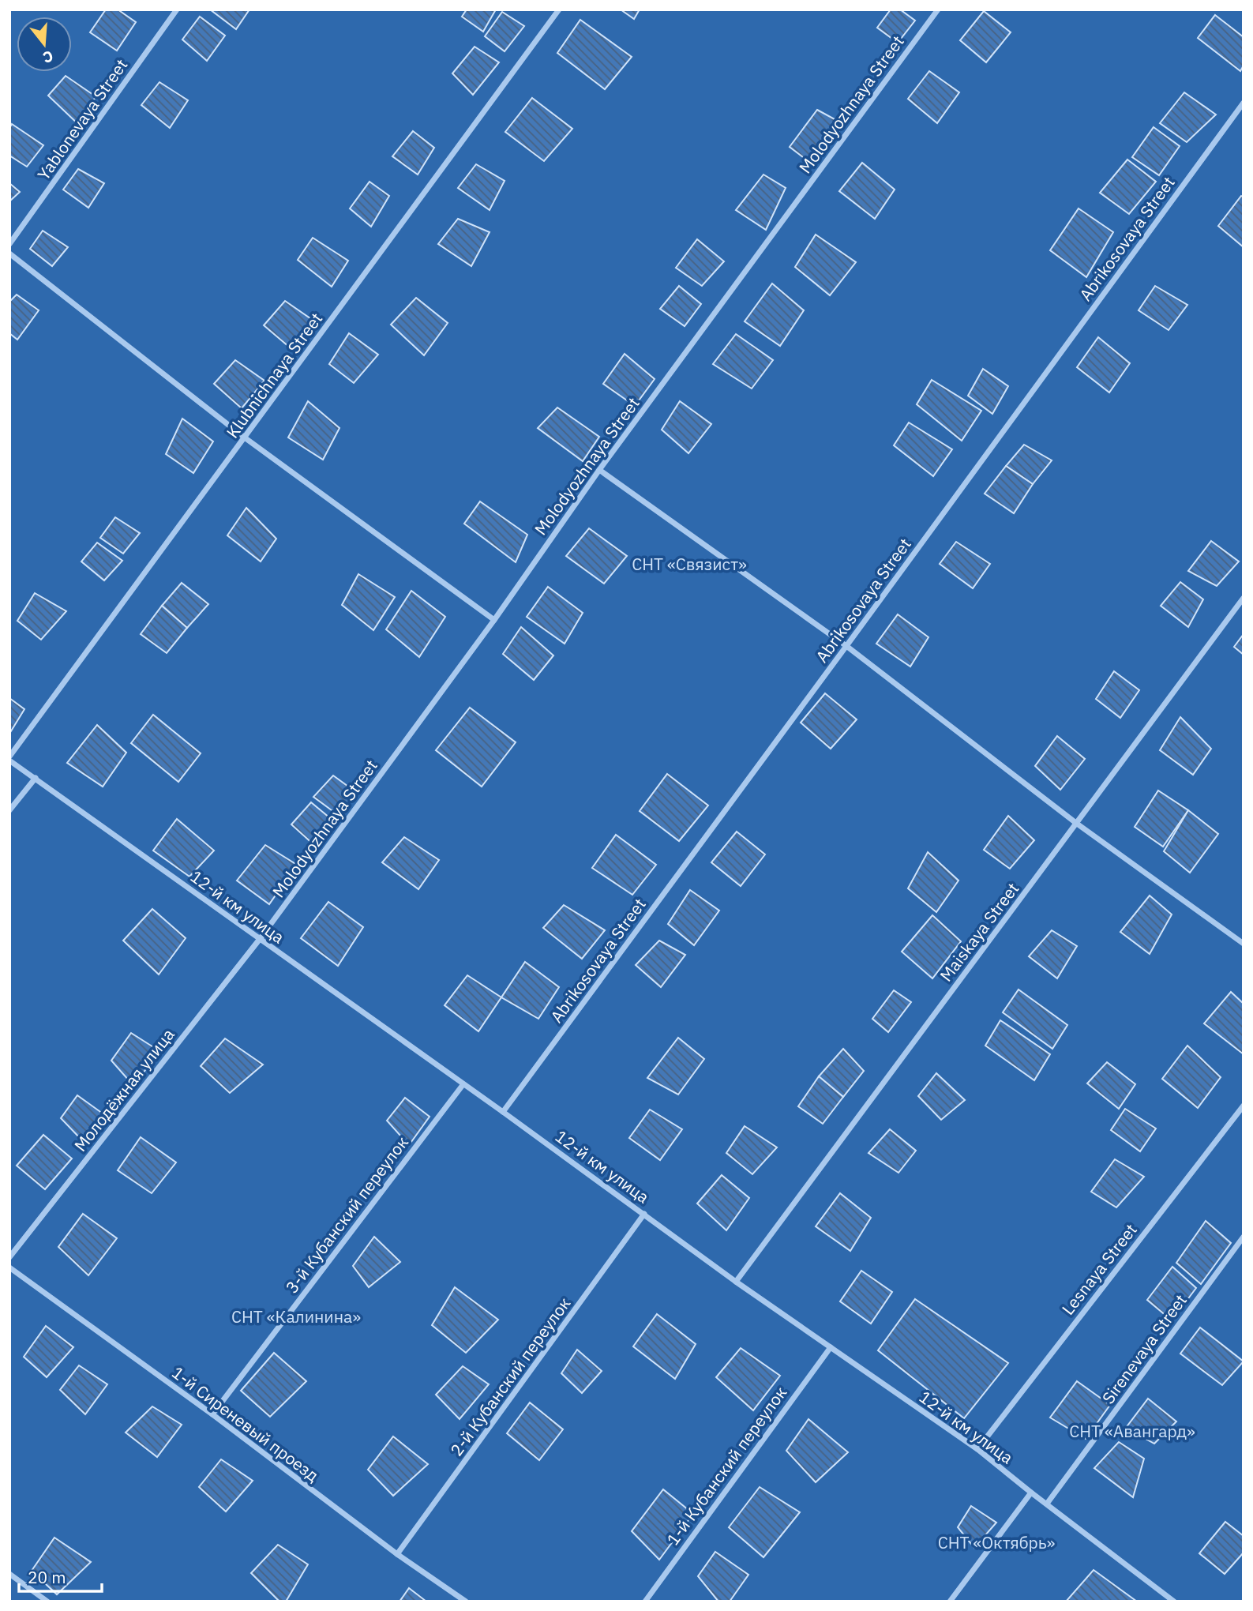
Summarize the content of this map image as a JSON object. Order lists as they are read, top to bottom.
{
  "streets": {
    "street": [
      "Molodyozhnaya Street",
      "Yablonevaya Street",
      "Abrikosovaya Street",
      "Klubnichnaya Street",
      "12-й км улица",
      "Maiskaya Street",
      "Молодёжная улица",
      "3-й Кубанский переулок",
      "Lesnaya Street",
      "Sirenevaya Street",
      "2-й Кубанский переулок",
      "1-й Сиреневый проезд",
      "1-й Кубанский переулок"
    ]
  },
  "crossings": [
    ["Molodyozhnaya Street", "12-й км улица"],
    ["Molodyozhnaya Street", "Молодёжная улица"],
    ["Abrikosovaya Street", "12-й км улица"],
    ["Klubnichnaya Street", "12-й км улица"],
    ["12-й км улица", "Maiskaya Street"],
    ["12-й км улица", "Молодёжная улица"],
    ["12-й км улица", "3-й Кубанский переулок"],
    ["12-й км улица", "Lesnaya Street"],
    ["12-й км улица", "Sirenevaya Street"],
    ["12-й км улица", "2-й Кубанский переулок"],
    ["12-й км улица", "1-й Кубанский переулок"],
    ["3-й Кубанский переулок", "1-й Сиреневый проезд"],
    ["2-й Кубанский переулок", "1-й Сиреневый проезд"]
  ],
  "parks": [
    "СНТ «Связист»",
    "СНТ «Калинина»",
    "СНТ «Авангард»",
    "СНТ «Октябрь»"
  ],
  "scale_bar": "20 m",
  "north": "bottom"
}
